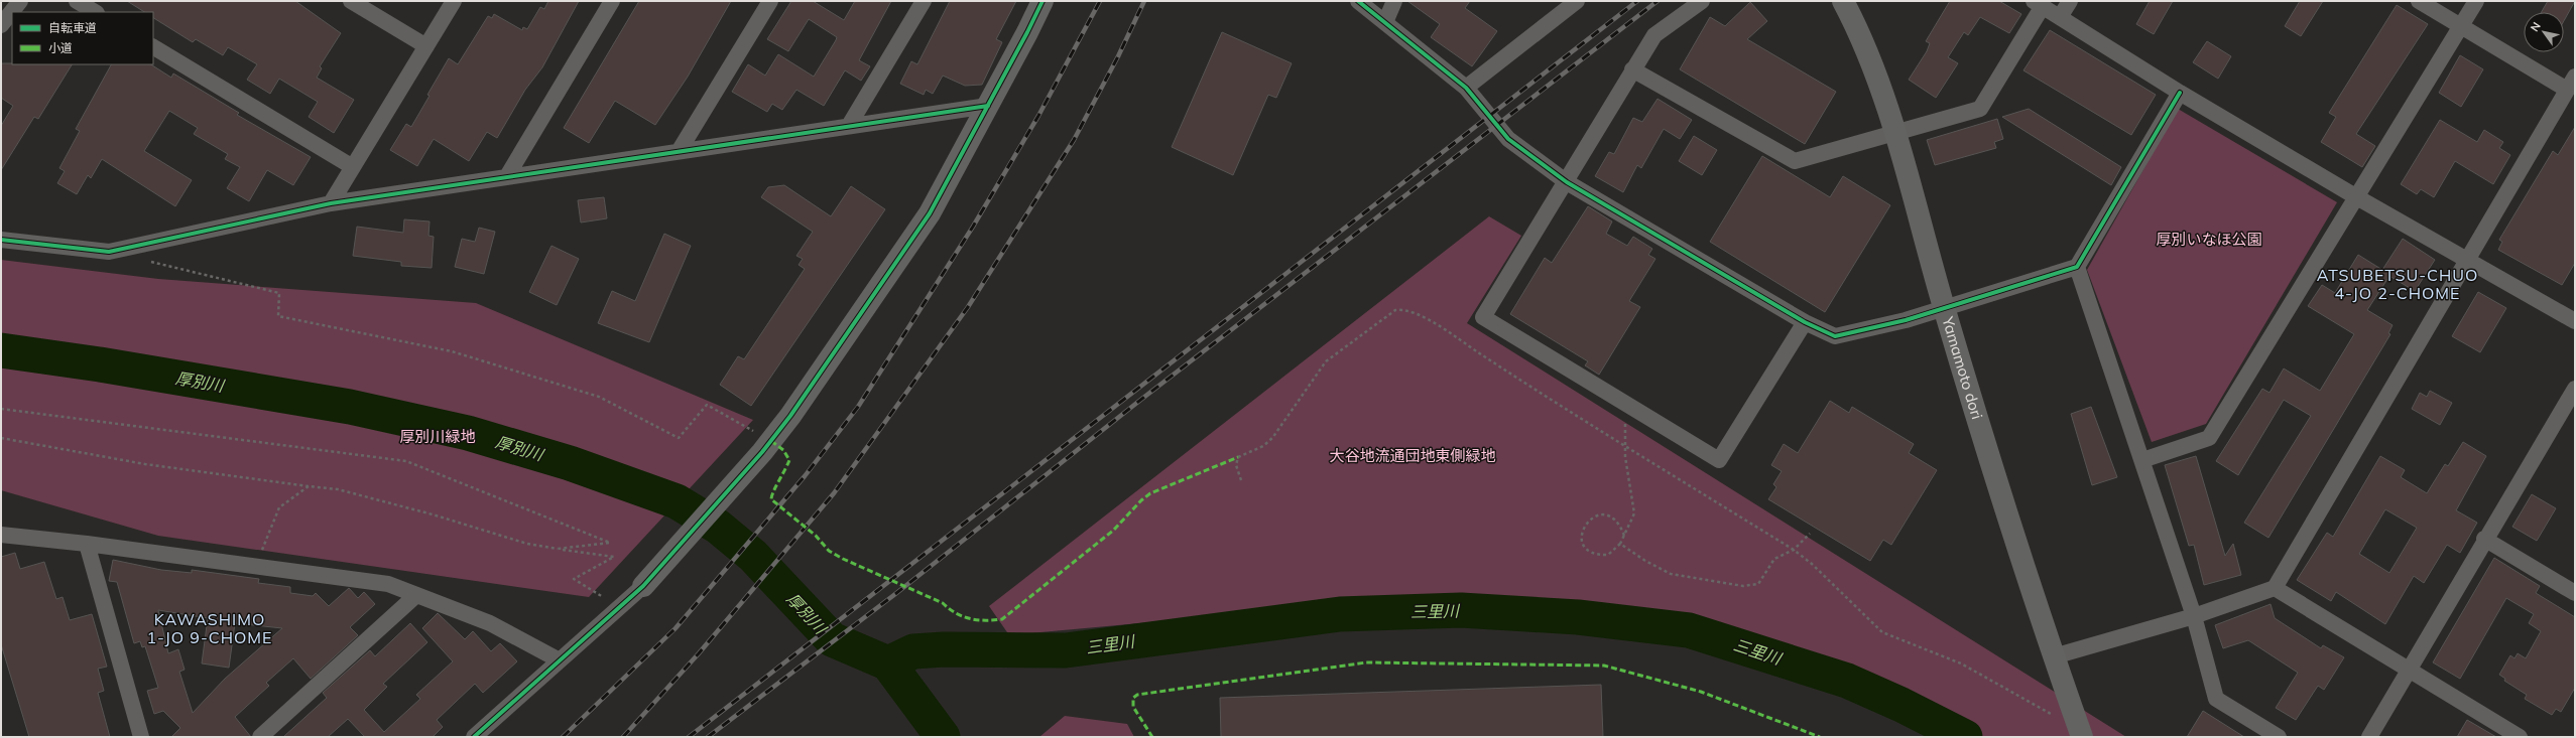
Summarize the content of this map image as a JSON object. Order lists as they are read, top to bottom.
{
  "streets": {
    "street": ["Yamamoto dori"]
  },
  "districts": ["ATSUBETSU-CHUO 4-JO 2-CHOME", "KAWASHIMO 1-JO 9-CHOME"],
  "water": ["厚別川", "三里川"],
  "parks": ["厚別いなほ公園", "厚別川緑地", "大谷地流通団地東側緑地"],
  "legend": ["自転車道", "小道"],
  "north": "top left"
}
